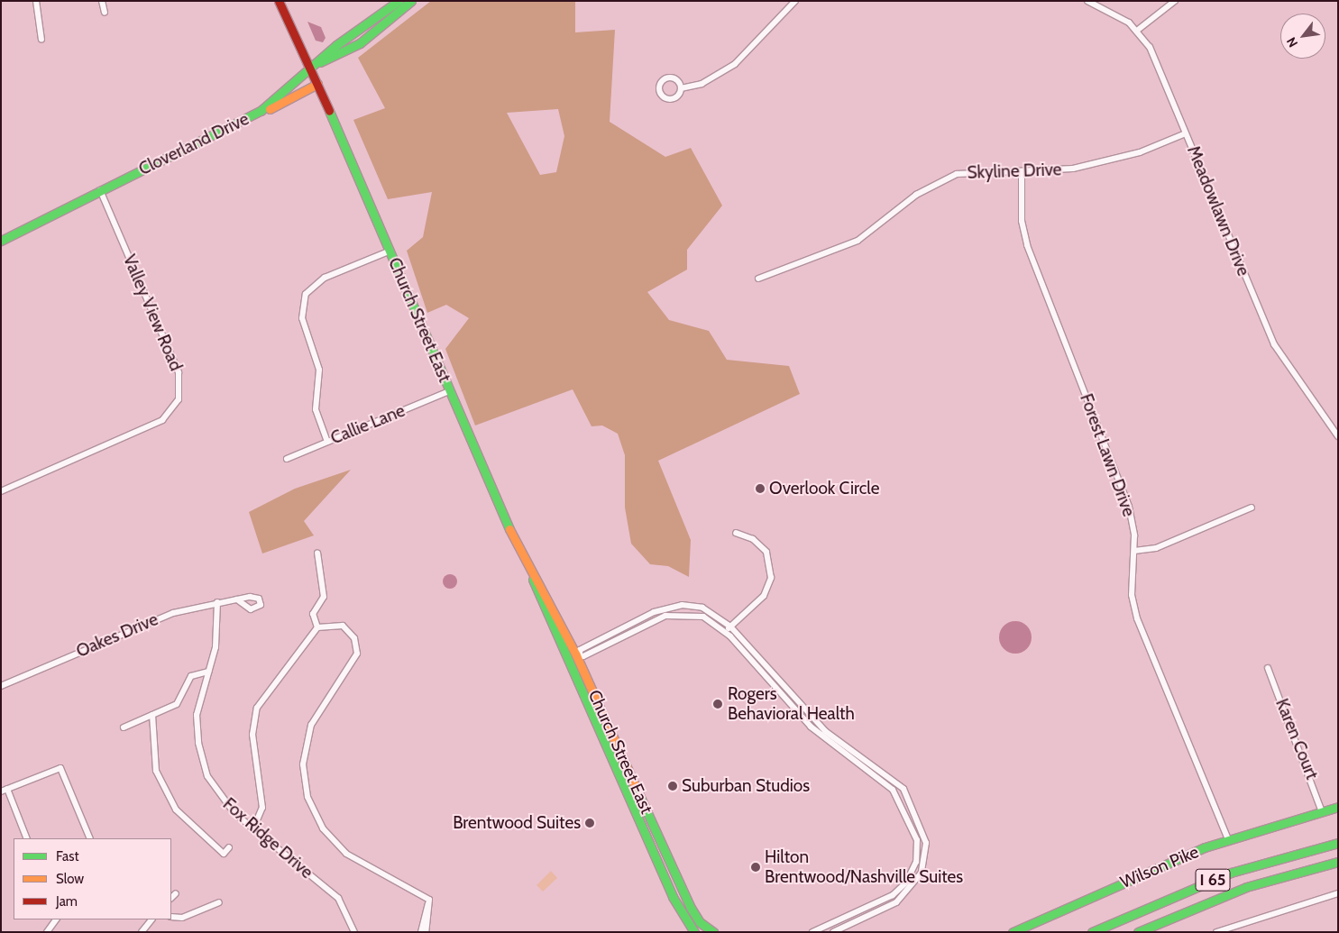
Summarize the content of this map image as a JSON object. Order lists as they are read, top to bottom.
{
  "streets": {
    "main road": [
      "Cloverland Drive",
      "Church Street East",
      "Wilson Pike",
      "I 65"
    ],
    "street": [
      "Skyline Drive",
      "Meadowlawn Drive",
      "Valley View Road",
      "Callie Lane",
      "Forest Lawn Drive",
      "Oakes Drive",
      "Karen Court",
      "Fox Ridge Drive"
    ]
  },
  "crossings": [
    ["Cloverland Drive", "Valley View Road"],
    ["Cloverland Drive", "Church Street East"],
    ["Skyline Drive", "Meadowlawn Drive"],
    ["Skyline Drive", "Forest Lawn Drive"],
    ["Church Street East", "Callie Lane"],
    ["Forest Lawn Drive", "Wilson Pike"],
    ["Oakes Drive", "Fox Ridge Drive"],
    ["Karen Court", "Wilson Pike"]
  ],
  "places": [
    "Overlook Circle",
    "Rogers Behavioral Health",
    "Suburban Studios",
    "Brentwood Suites",
    "Hilton Brentwood/Nashville Suites"
  ],
  "legend": ["Fast", "Slow", "Jam"],
  "north": "bottom left"
}
